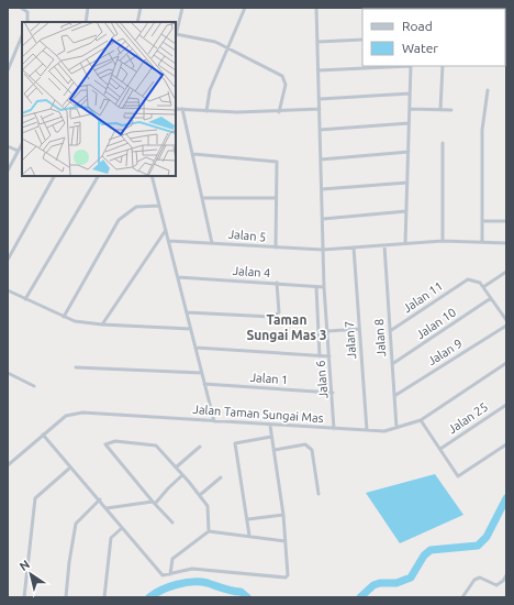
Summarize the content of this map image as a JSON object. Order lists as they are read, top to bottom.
{
  "streets": {
    "street": [
      "Jalan 5",
      "Jalan 4",
      "Jalan 11",
      "Jalan 10",
      "Jalan 8",
      "Jalan 7",
      "Jalan 9",
      "Jalan 1",
      "Jalan 6",
      "Jalan Taman Sungai Mas",
      "Jalan 25"
    ]
  },
  "crossings": [
    ["Jalan 5", "Jalan 8"],
    ["Jalan 5", "Jalan 7"],
    ["Jalan 5", "Jalan 6"],
    ["Jalan 4", "Jalan 6"],
    ["Jalan 11", "Jalan 8"],
    ["Jalan 10", "Jalan 8"],
    ["Jalan 8", "Jalan 9"],
    ["Jalan 8", "Jalan Taman Sungai Mas"],
    ["Jalan 7", "Jalan Taman Sungai Mas"],
    ["Jalan 1", "Jalan 6"],
    ["Jalan 6", "Jalan Taman Sungai Mas"]
  ],
  "districts": ["Taman Sungai Mas 3"],
  "legend": ["Road", "Water"],
  "north": "top left"
}
